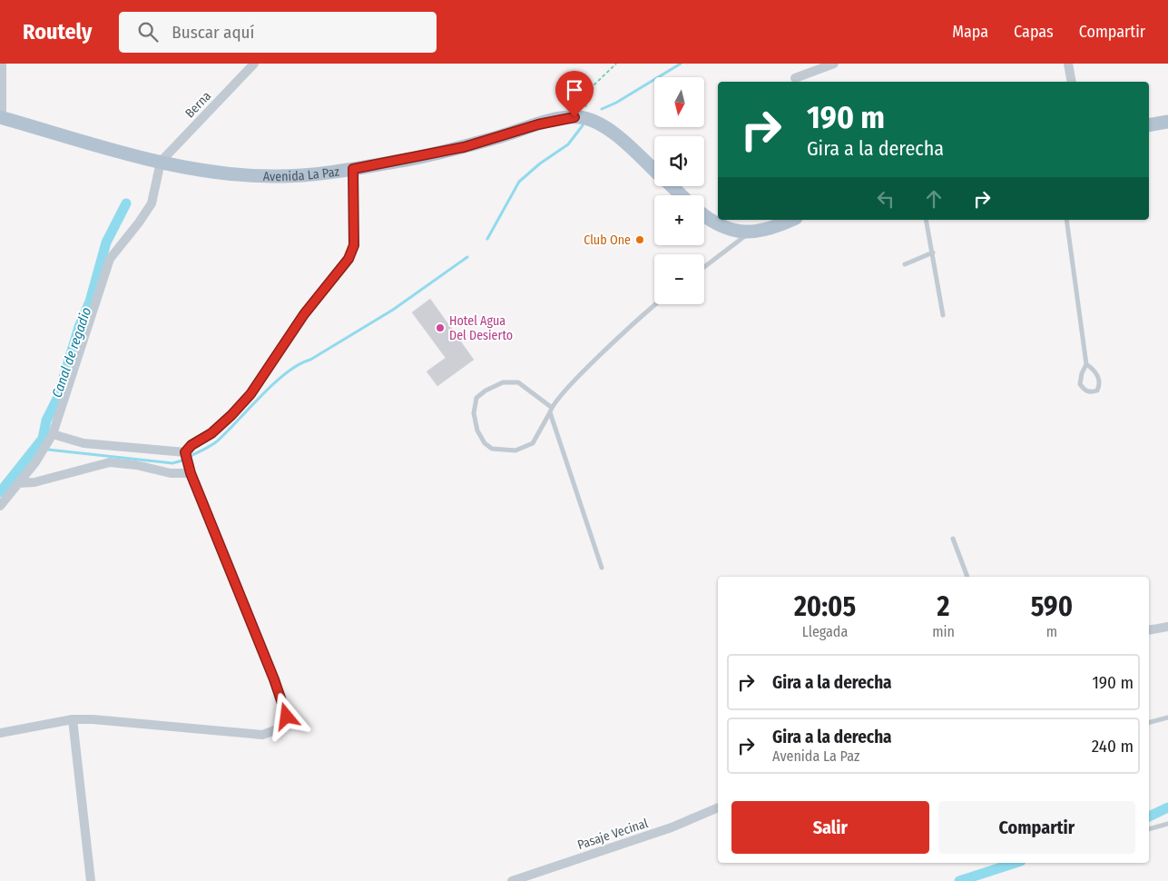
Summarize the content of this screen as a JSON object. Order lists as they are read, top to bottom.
{
  "streets": {
    "main road": ["Avenida La Paz"],
    "street": ["Berna", "Pasaje Vecinal"]
  },
  "crossings": [
    ["Berna", "Avenida La Paz"]
  ],
  "water": ["Canal de regadio"],
  "places": ["Club One", "Hotel Agua Del Desierto"],
  "north": "bottom",
  "page": {
    "header": "Routely",
    "search": "Buscar aquí",
    "nav": ["Mapa", "Capas", "Compartir"],
    "map_buttons": ["+", "−"],
    "turn": ["190 m", "Gira a la derecha"],
    "eta": [
      "20:05",
      "Llegada",
      "2",
      "min",
      "590",
      "m"
    ],
    "list": [
      {
        "name": "Gira a la derecha",
        "value": "190 m"
      },
      {
        "name": "Gira a la derecha",
        "note": "Avenida La Paz",
        "value": "240 m"
      }
    ],
    "buttons": ["Salir", "Compartir"]
  }
}
